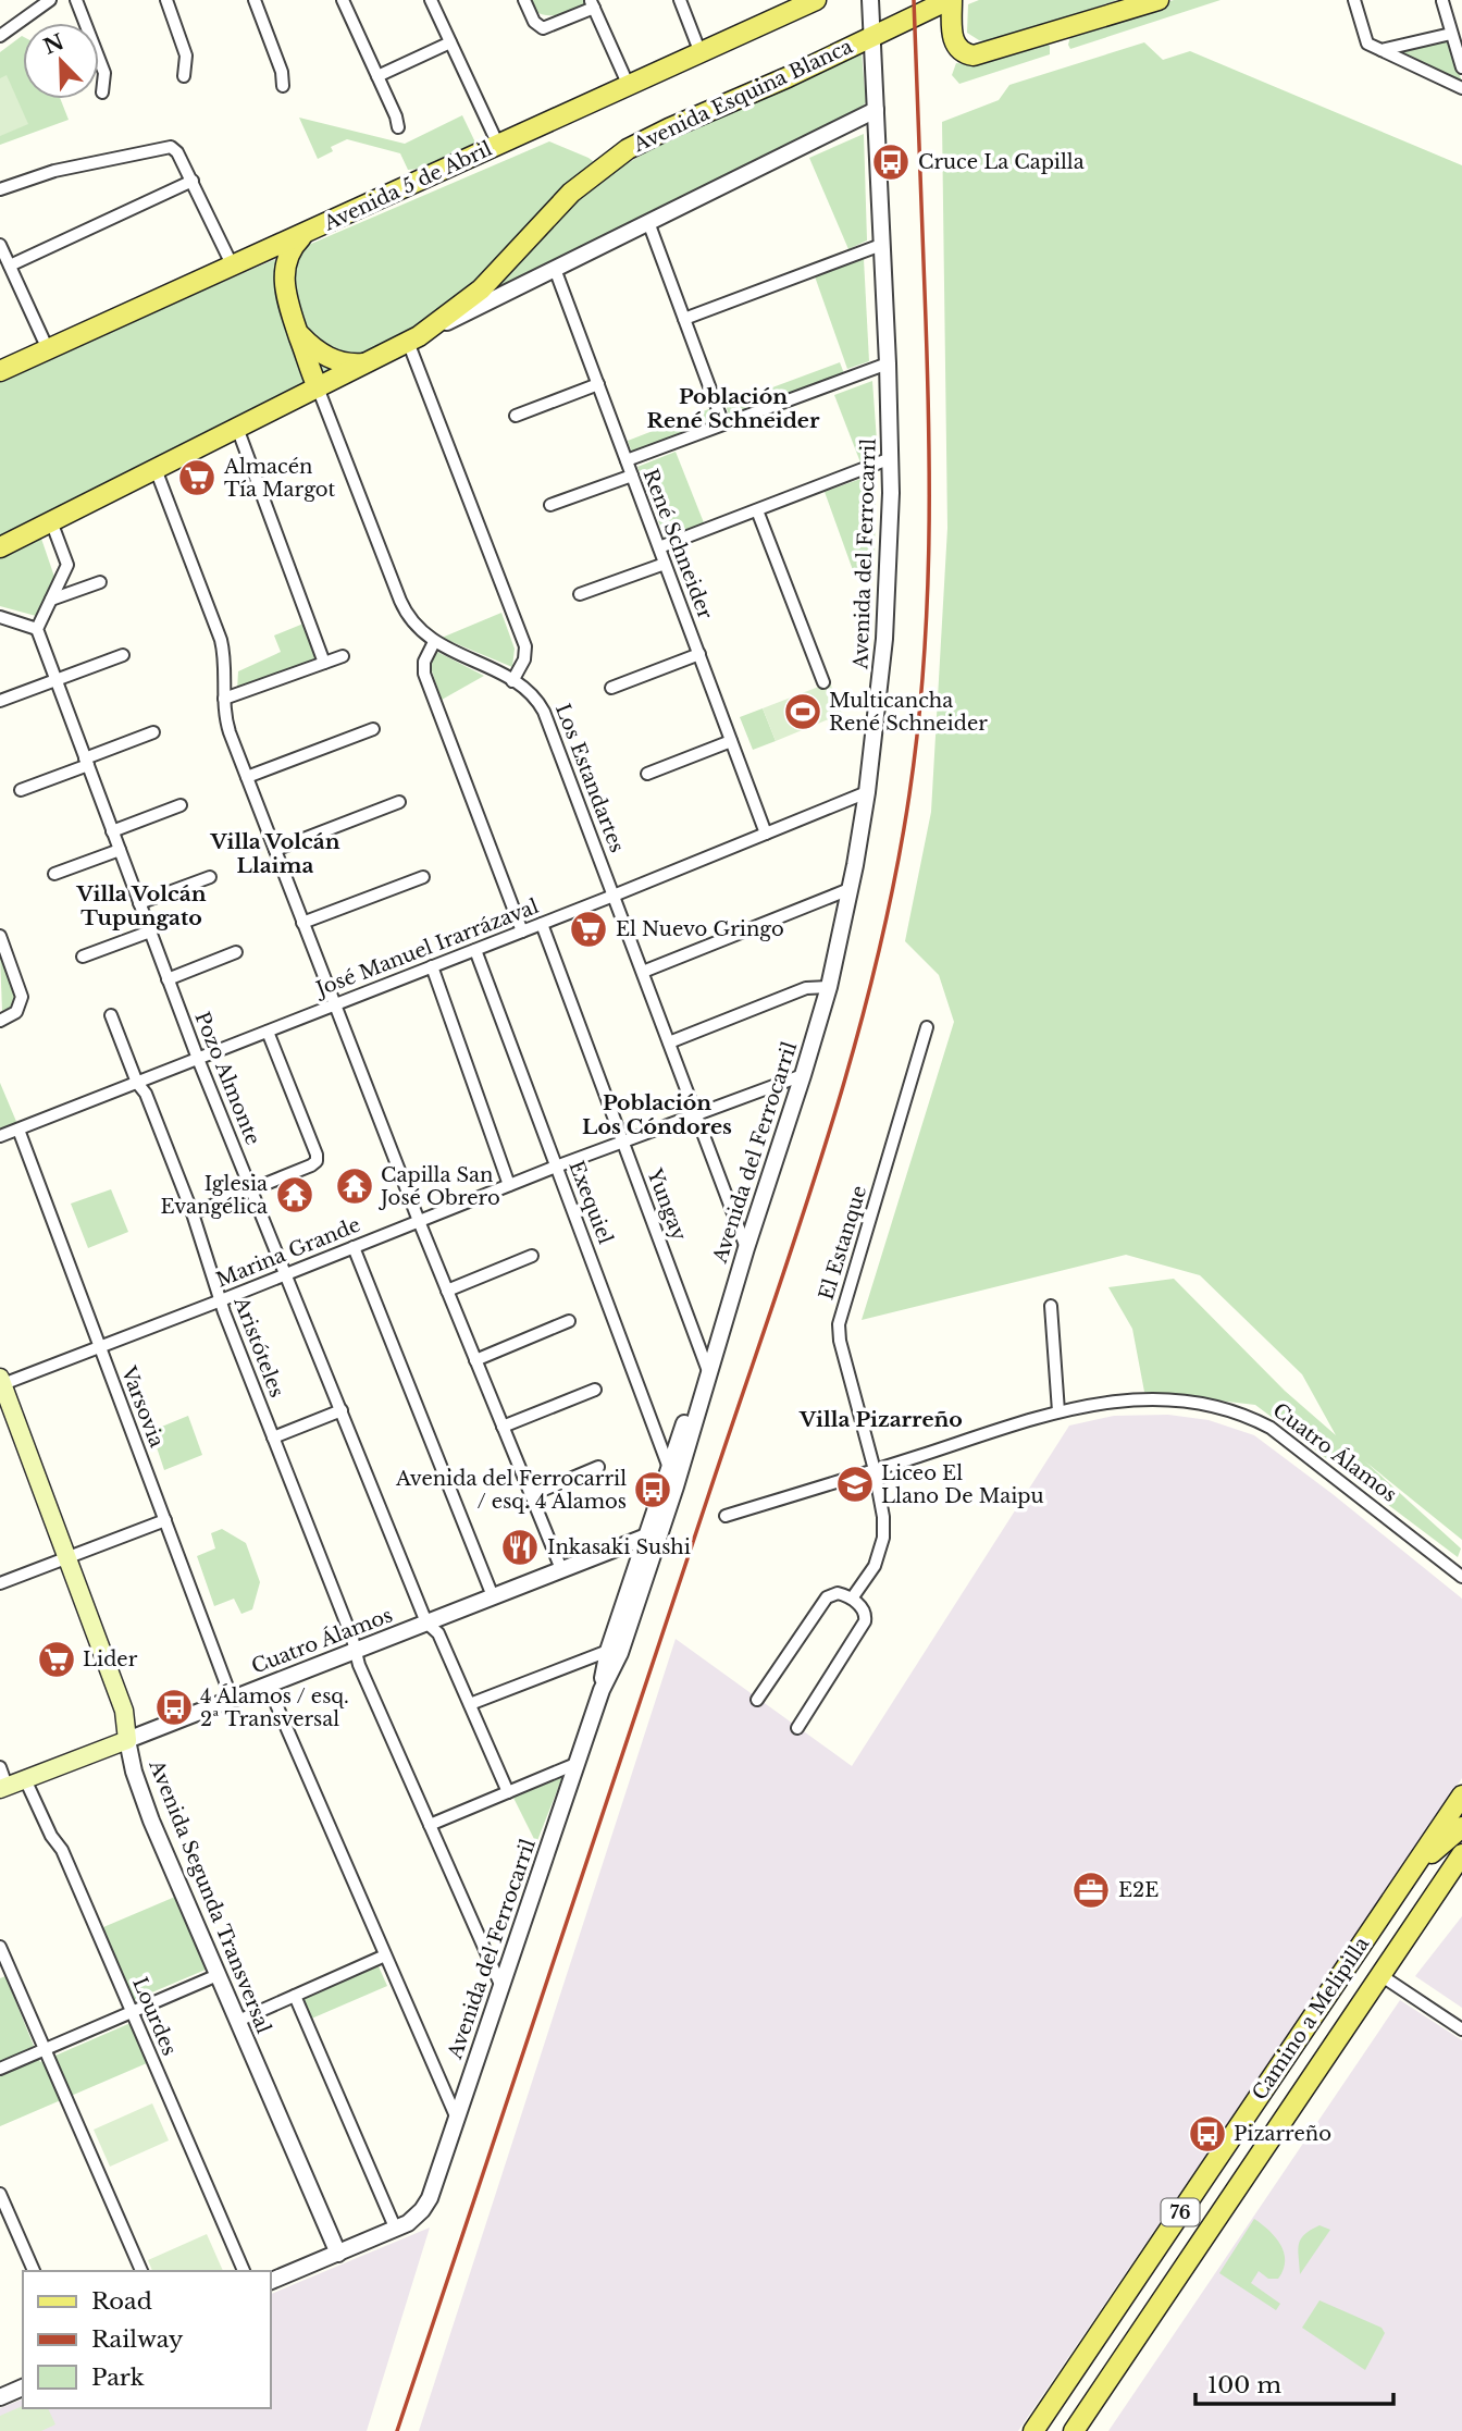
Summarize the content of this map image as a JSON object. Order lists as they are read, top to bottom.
{
  "streets": {
    "main road": [
      "Avenida Esquina Blanca",
      "Avenida 5 de Abril",
      "Cuatro Álamos",
      "Avenida Segunda Transversal",
      "Camino a Melipilla",
      "76"
    ],
    "street": [
      "René Schneider",
      "Avenida del Ferrocarril",
      "Los Estandartes",
      "José Manuel Irarrázaval",
      "Pozo Almonte",
      "Exequiel",
      "Yungay",
      "El Estanque",
      "Marina Grande",
      "Aristóteles",
      "Varsovia",
      "Lourdes"
    ]
  },
  "crossings": [
    ["Avenida Esquina Blanca", "René Schneider"],
    ["Avenida Esquina Blanca", "Avenida del Ferrocarril"],
    ["Avenida Esquina Blanca", "Los Estandartes"],
    ["René Schneider", "José Manuel Irarrázaval"],
    ["Avenida del Ferrocarril", "Los Estandartes"],
    ["Avenida del Ferrocarril", "José Manuel Irarrázaval"],
    ["Avenida del Ferrocarril", "Exequiel"],
    ["Avenida del Ferrocarril", "Yungay"],
    ["Avenida del Ferrocarril", "Marina Grande"],
    ["Avenida del Ferrocarril", "Aristóteles"],
    ["Avenida del Ferrocarril", "Cuatro Álamos"],
    ["Los Estandartes", "José Manuel Irarrázaval"],
    ["Los Estandartes", "Marina Grande"],
    ["José Manuel Irarrázaval", "Pozo Almonte"],
    ["José Manuel Irarrázaval", "Exequiel"],
    ["José Manuel Irarrázaval", "Yungay"],
    ["José Manuel Irarrázaval", "Aristóteles"],
    ["José Manuel Irarrázaval", "Varsovia"],
    ["Pozo Almonte", "Marina Grande"],
    ["Pozo Almonte", "Cuatro Álamos"],
    ["Exequiel", "Marina Grande"],
    ["Yungay", "Marina Grande"],
    ["El Estanque", "Cuatro Álamos"],
    ["Marina Grande", "Aristóteles"],
    ["Marina Grande", "Varsovia"],
    ["Marina Grande", "Avenida Segunda Transversal"],
    ["Aristóteles", "Cuatro Álamos"],
    ["Varsovia", "Cuatro Álamos"],
    ["Cuatro Álamos", "Avenida Segunda Transversal"],
    ["Cuatro Álamos", "Lourdes"]
  ],
  "districts": [
    "Población René Schneider",
    "Villa Volcán Llaima",
    "Villa Volcán Tupungato",
    "Población Los Cóndores",
    "Villa Pizarreño"
  ],
  "places": {
    "bus stop": [
      "Cruce La Capilla",
      "Avenida del Ferrocarril / esq. 4 Álamos",
      "4 Álamos / esq. 2ª Transversal",
      "Pizarreño"
    ],
    "supermarket": ["Almacén Tía Margot", "El Nuevo Gringo", "Lider"],
    "sports": ["Multicancha René Schneider"],
    "temple": ["Capilla San José Obrero", "Iglesia Evangélica"],
    "school or university": ["Liceo El Llano De Maipu"],
    "restaurant": ["Inkasaki Sushi"],
    "office": ["E2E"]
  },
  "legend": ["Road", "Railway", "Park"],
  "scale_bar": "100 m",
  "north": "top left"
}
